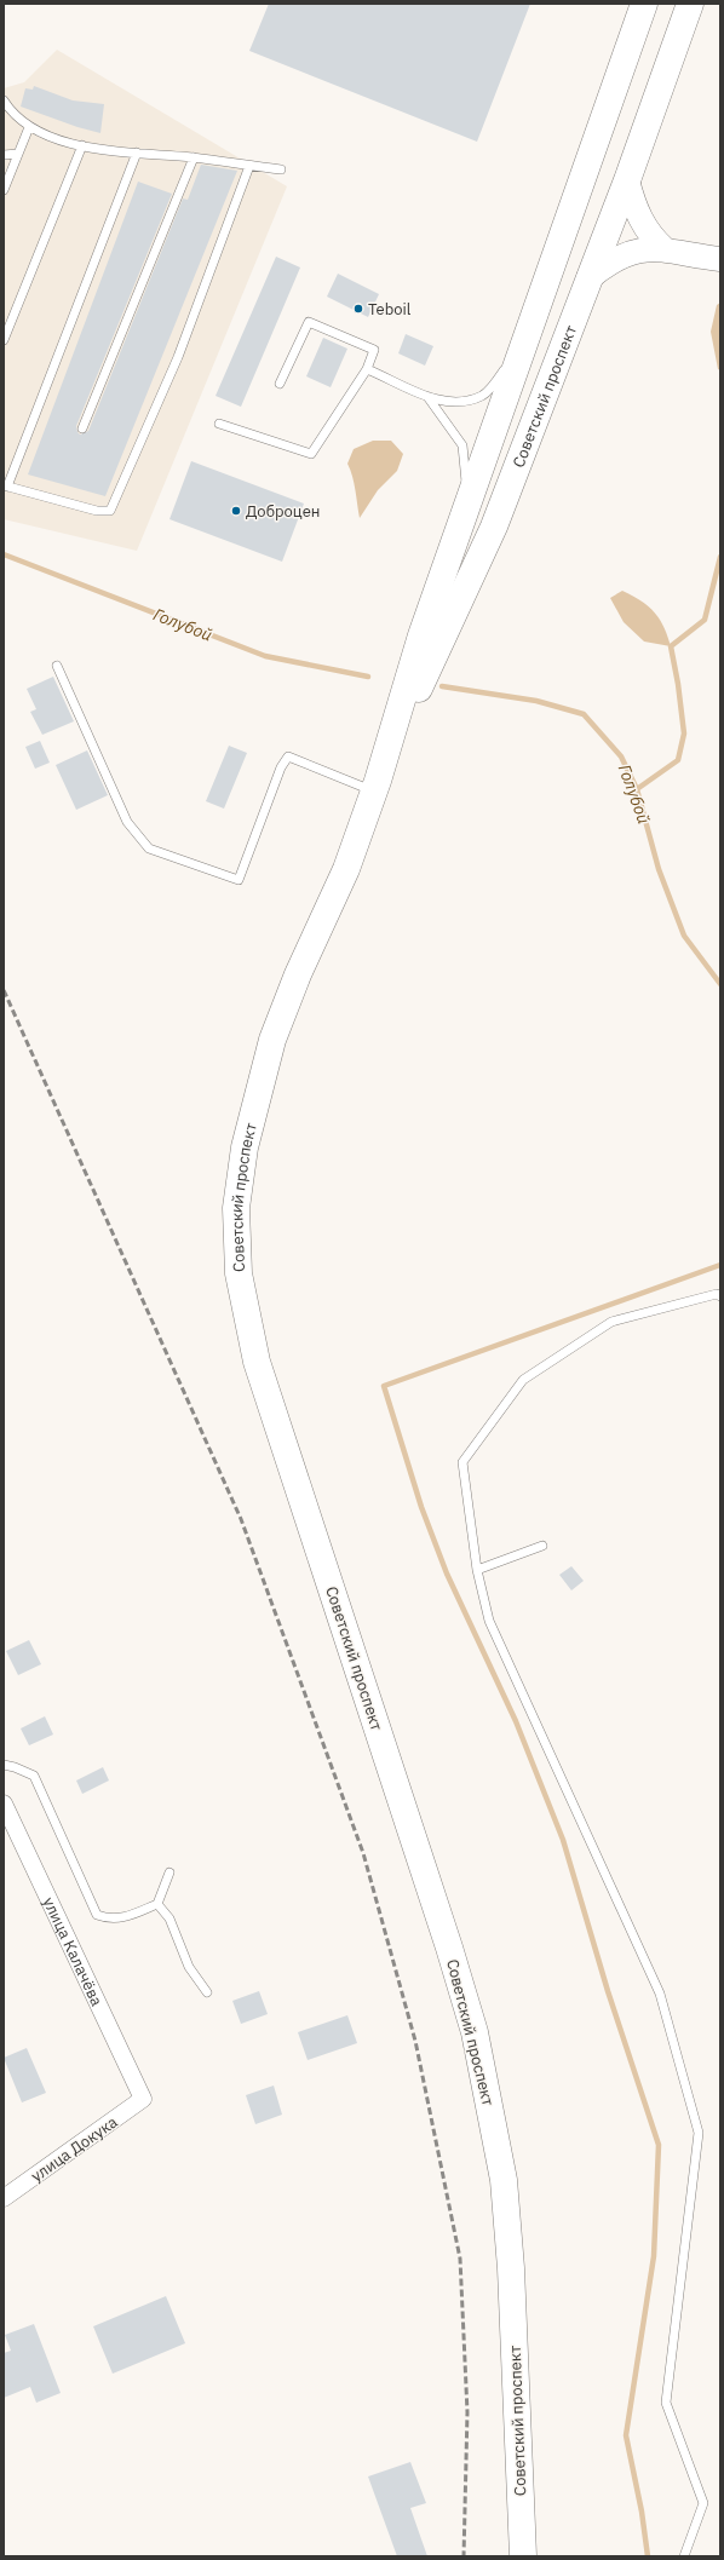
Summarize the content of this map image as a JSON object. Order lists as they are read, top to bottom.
{
  "streets": {
    "main road": ["Советский проспект"],
    "street": ["улица Калачёва", "улица Докука"]
  },
  "crossings": [
    ["улица Калачёва", "улица Докука"]
  ],
  "water": ["Голубой"],
  "places": ["Teboil", "Доброцен"]
}
